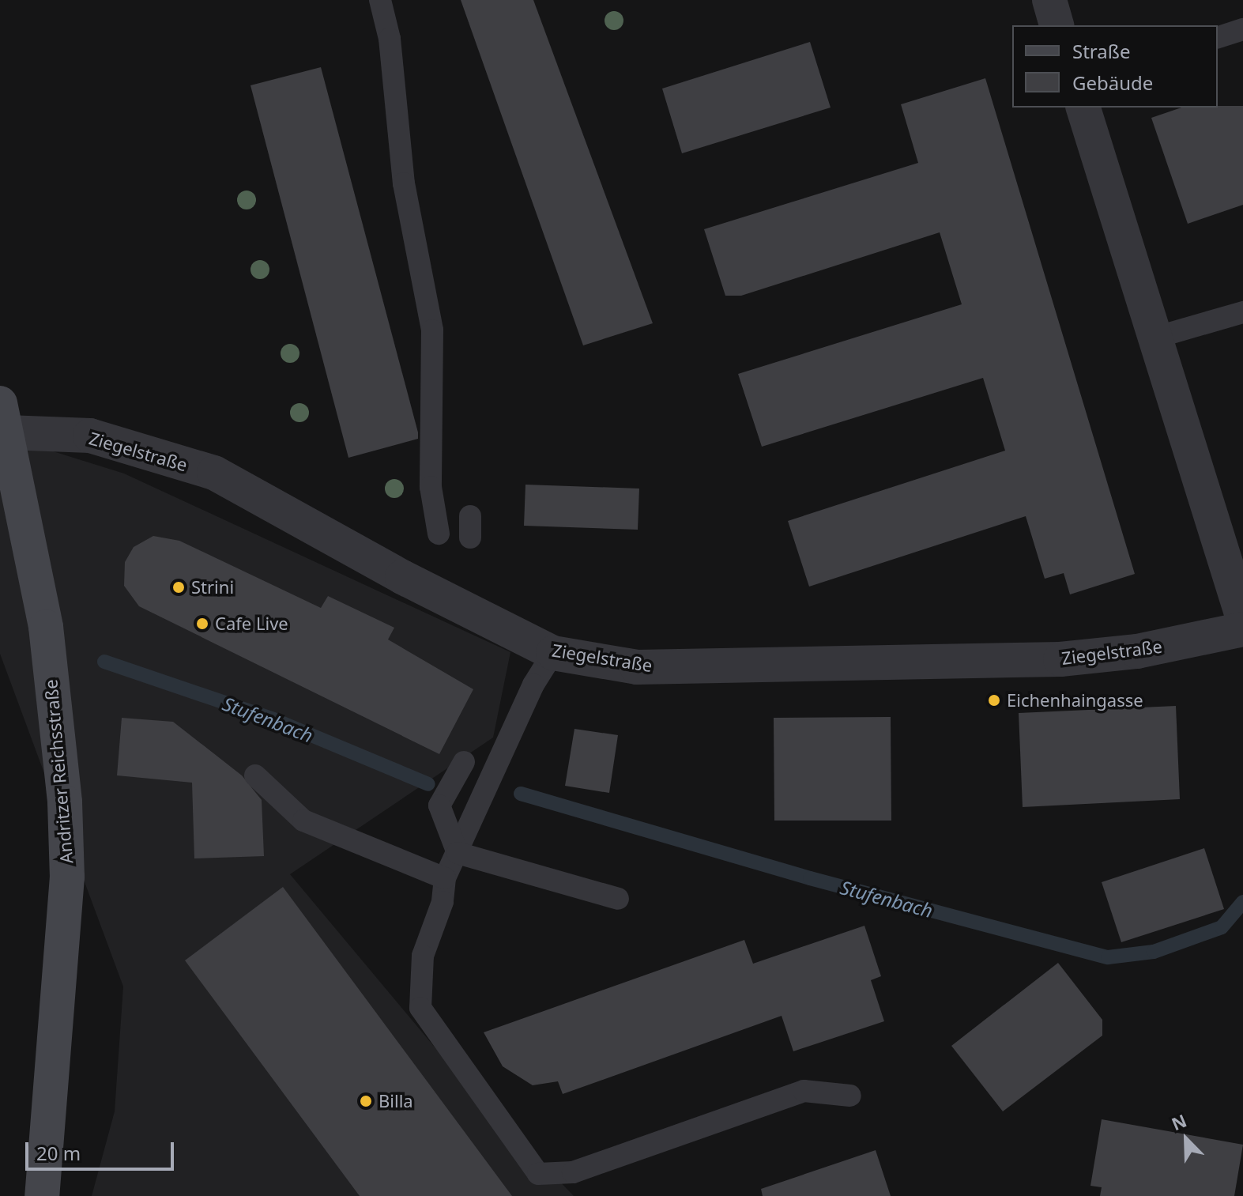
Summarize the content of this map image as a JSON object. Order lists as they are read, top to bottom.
{
  "streets": {
    "main road": ["Andritzer Reichsstraße"],
    "street": ["Ziegelstraße"]
  },
  "crossings": [
    ["Ziegelstraße", "Andritzer Reichsstraße"]
  ],
  "water": ["Stufenbach"],
  "places": [
    "Strini",
    "Cafe Live",
    "Eichenhaingasse",
    "Billa"
  ],
  "legend": ["Straße", "Gebäude"],
  "scale_bar": "20 m",
  "north": "top left"
}
